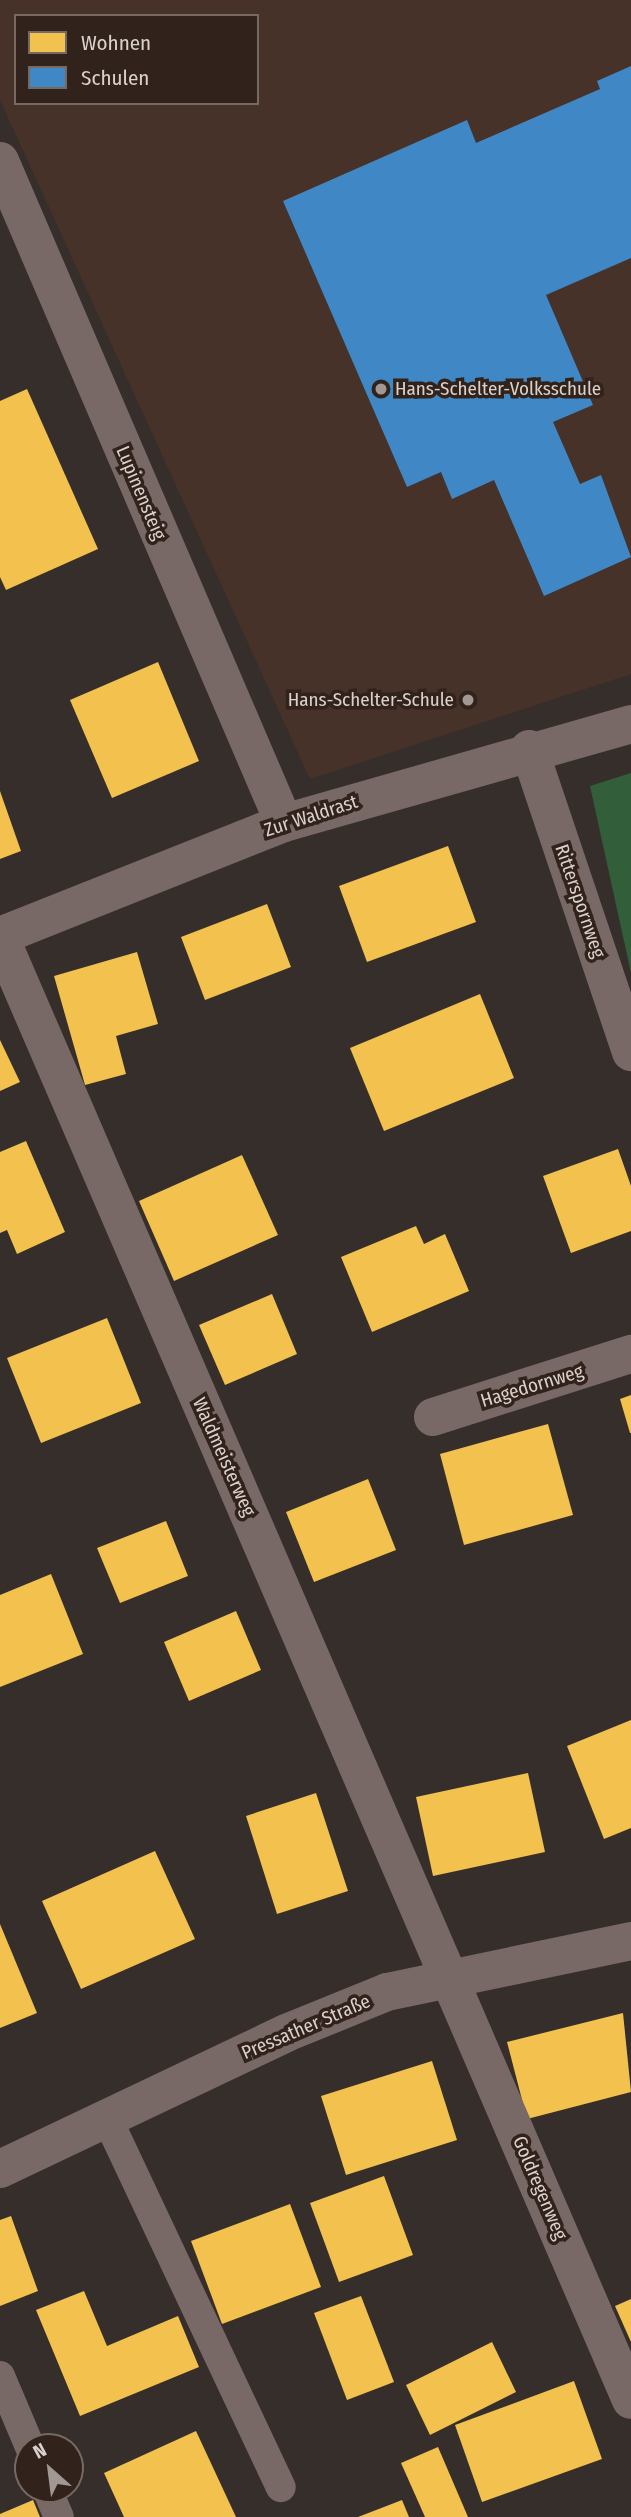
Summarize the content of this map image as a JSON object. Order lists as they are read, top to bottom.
{
  "streets": {
    "street": [
      "Lupinensteig",
      "Zur Waldrast",
      "Ritterspornweg",
      "Hagedornweg",
      "Waldmeisterweg",
      "Pressather Straße",
      "Goldregenweg"
    ]
  },
  "crossings": [
    ["Lupinensteig", "Zur Waldrast"],
    ["Zur Waldrast", "Ritterspornweg"],
    ["Zur Waldrast", "Waldmeisterweg"],
    ["Waldmeisterweg", "Pressather Straße"],
    ["Waldmeisterweg", "Goldregenweg"],
    ["Pressather Straße", "Goldregenweg"]
  ],
  "places": ["Hans-Schelter-Volksschule", "Hans-Schelter-Schule"],
  "legend": ["Wohnen", "Schulen"],
  "north": "top left"
}
